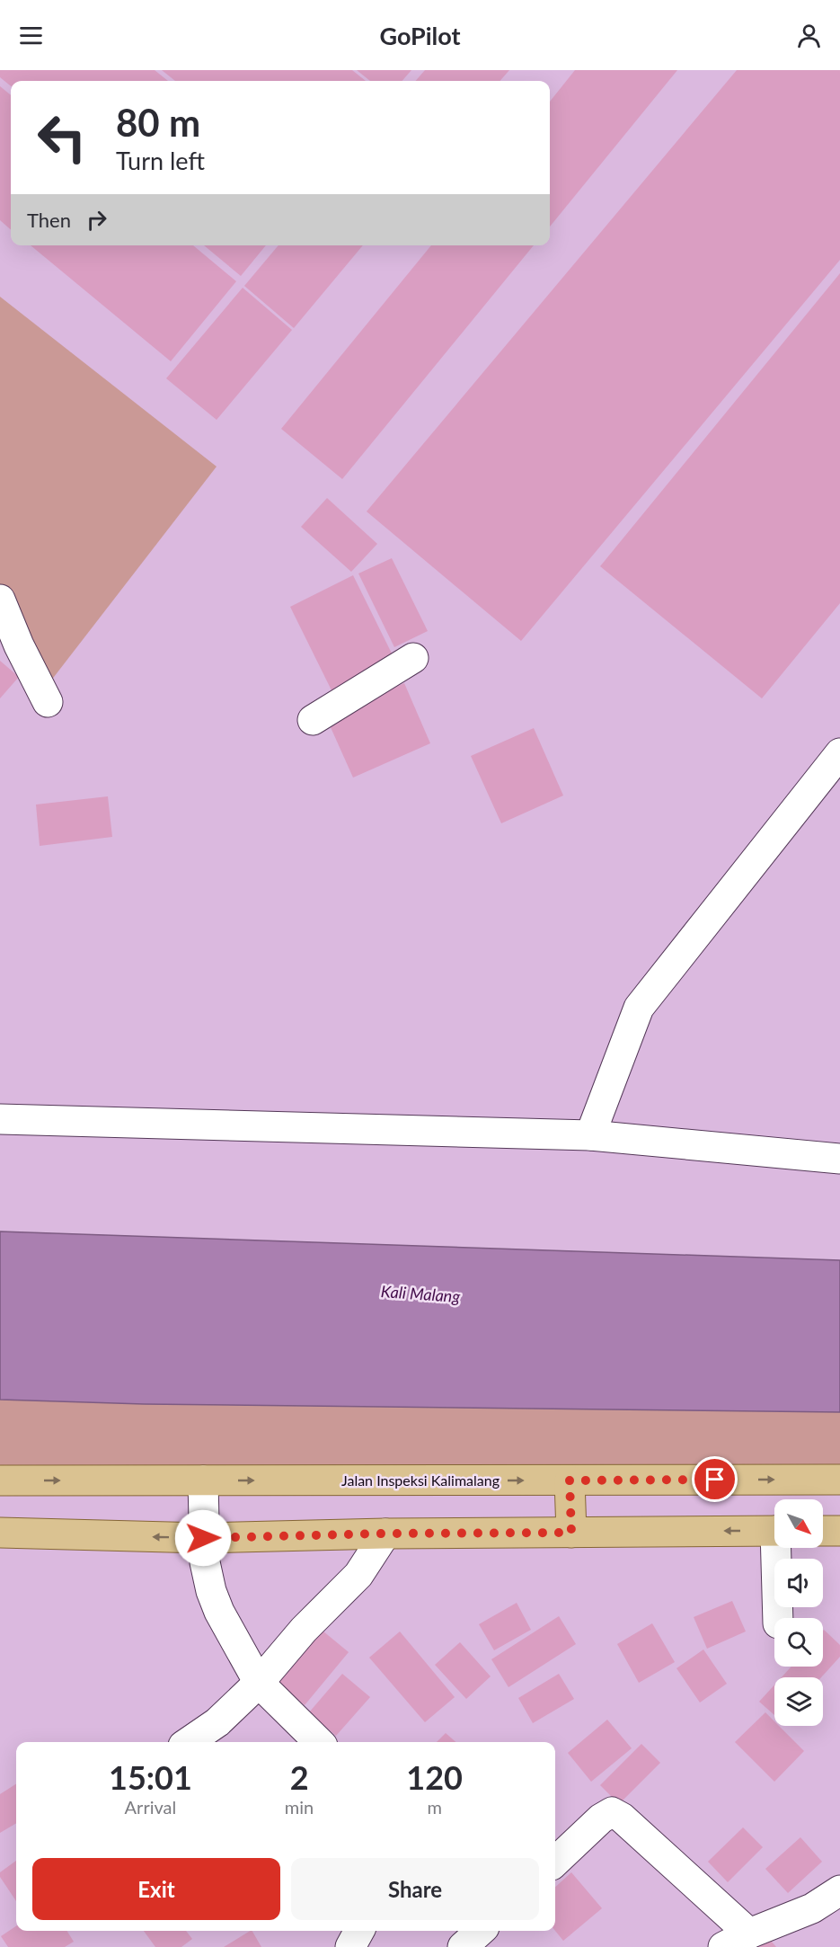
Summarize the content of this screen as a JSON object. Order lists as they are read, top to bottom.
{
  "streets": {
    "main road": ["Jalan Inspeksi Kalimalang"]
  },
  "water": ["Kali Malang"],
  "north": "bottom right",
  "page": {
    "header": "GoPilot",
    "turn": ["80 m", "Turn left"],
    "then": "Then",
    "eta": [
      "15:01",
      "Arrival",
      "2",
      "min",
      "120",
      "m"
    ],
    "buttons": ["Exit", "Share"]
  }
}
